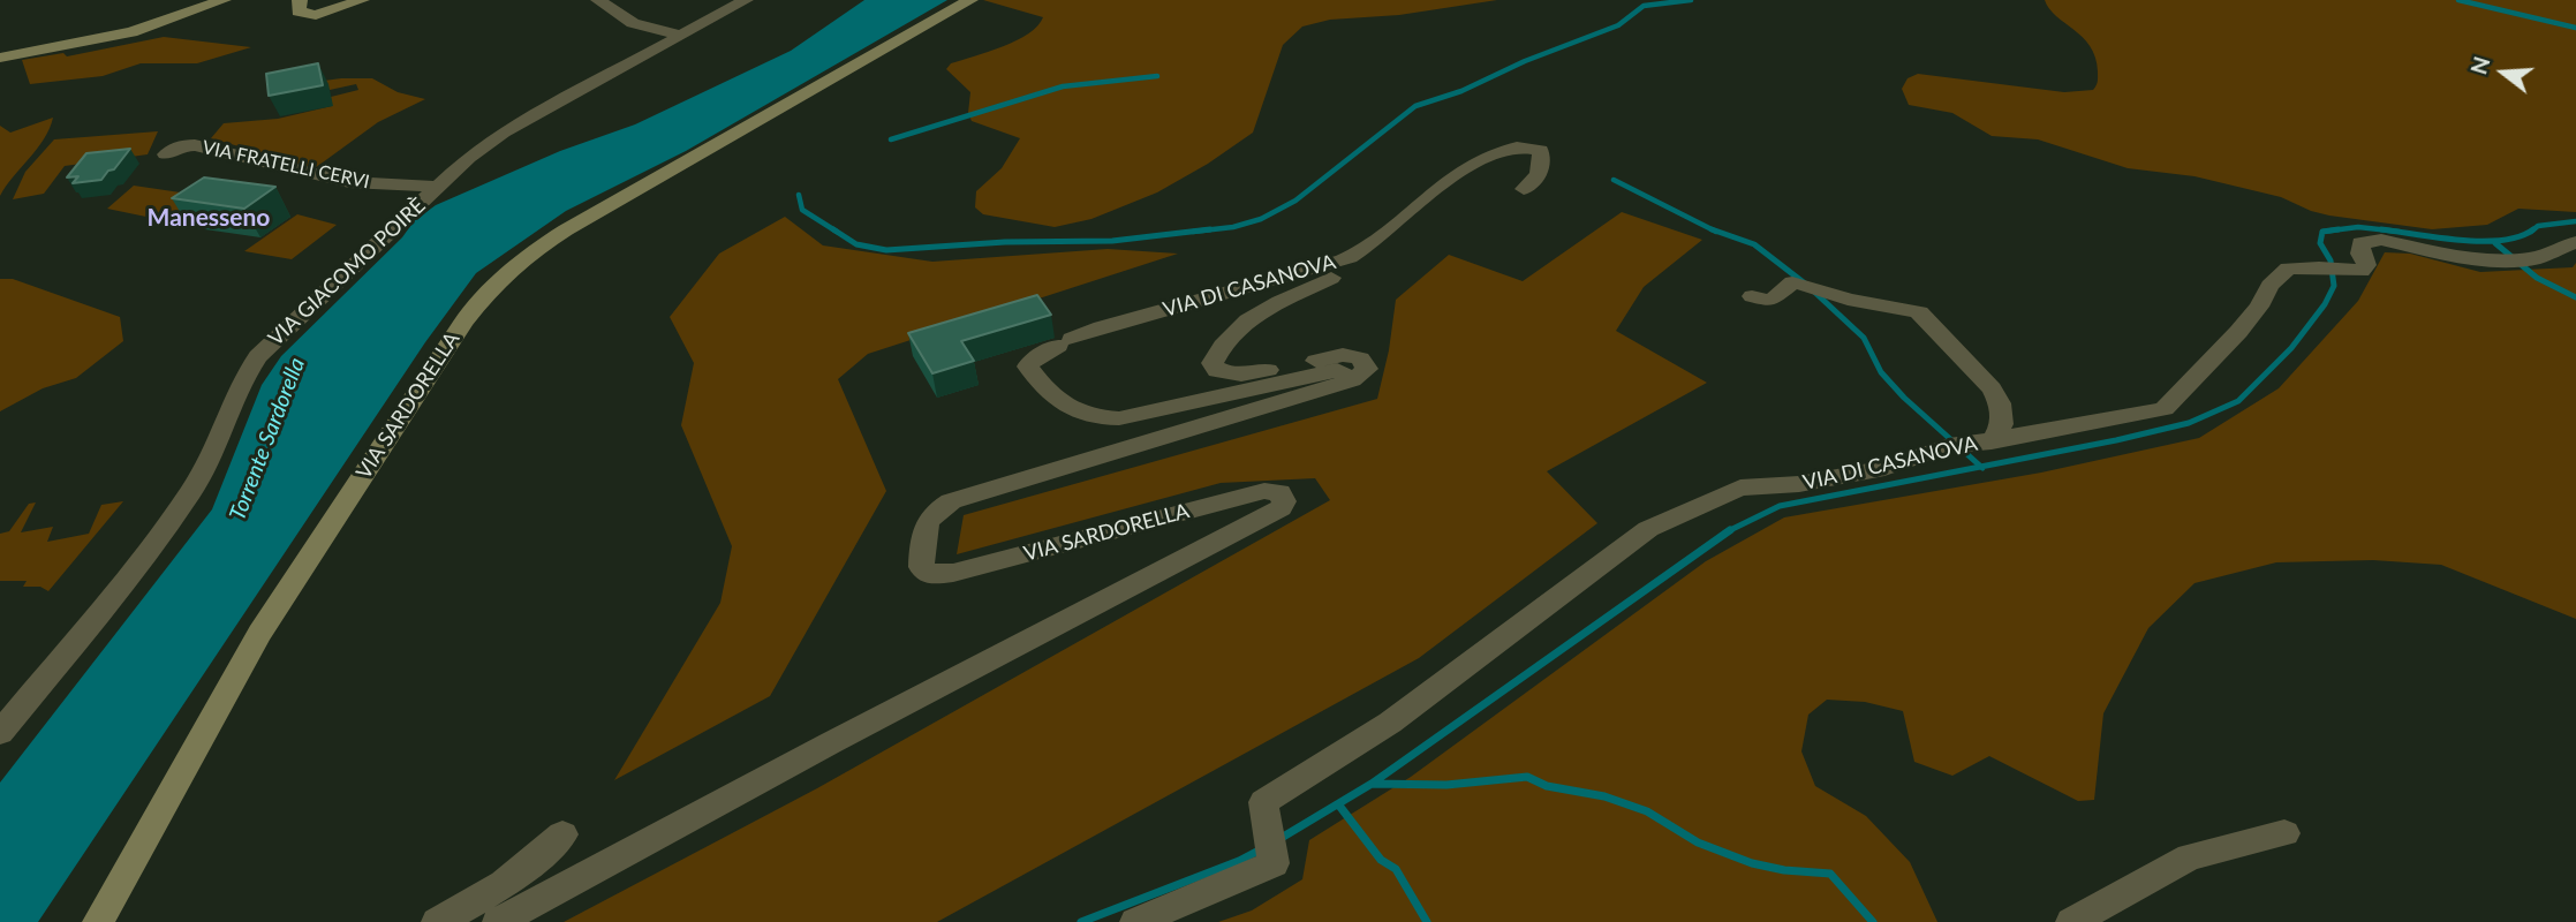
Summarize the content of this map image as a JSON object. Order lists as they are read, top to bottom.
{
  "streets": {
    "main road": ["VIA SARDORELLA"],
    "street": ["VIA FRATELLI CERVI", "VIA GIACOMO POIRÈ", "VIA DI CASANOVA"]
  },
  "crossings": [
    ["VIA FRATELLI CERVI", "VIA GIACOMO POIRÈ"],
    ["VIA DI CASANOVA", "VIA SARDORELLA"]
  ],
  "districts": ["Manesseno"],
  "water": ["Torrente Sardorella"],
  "north": "left"
}
